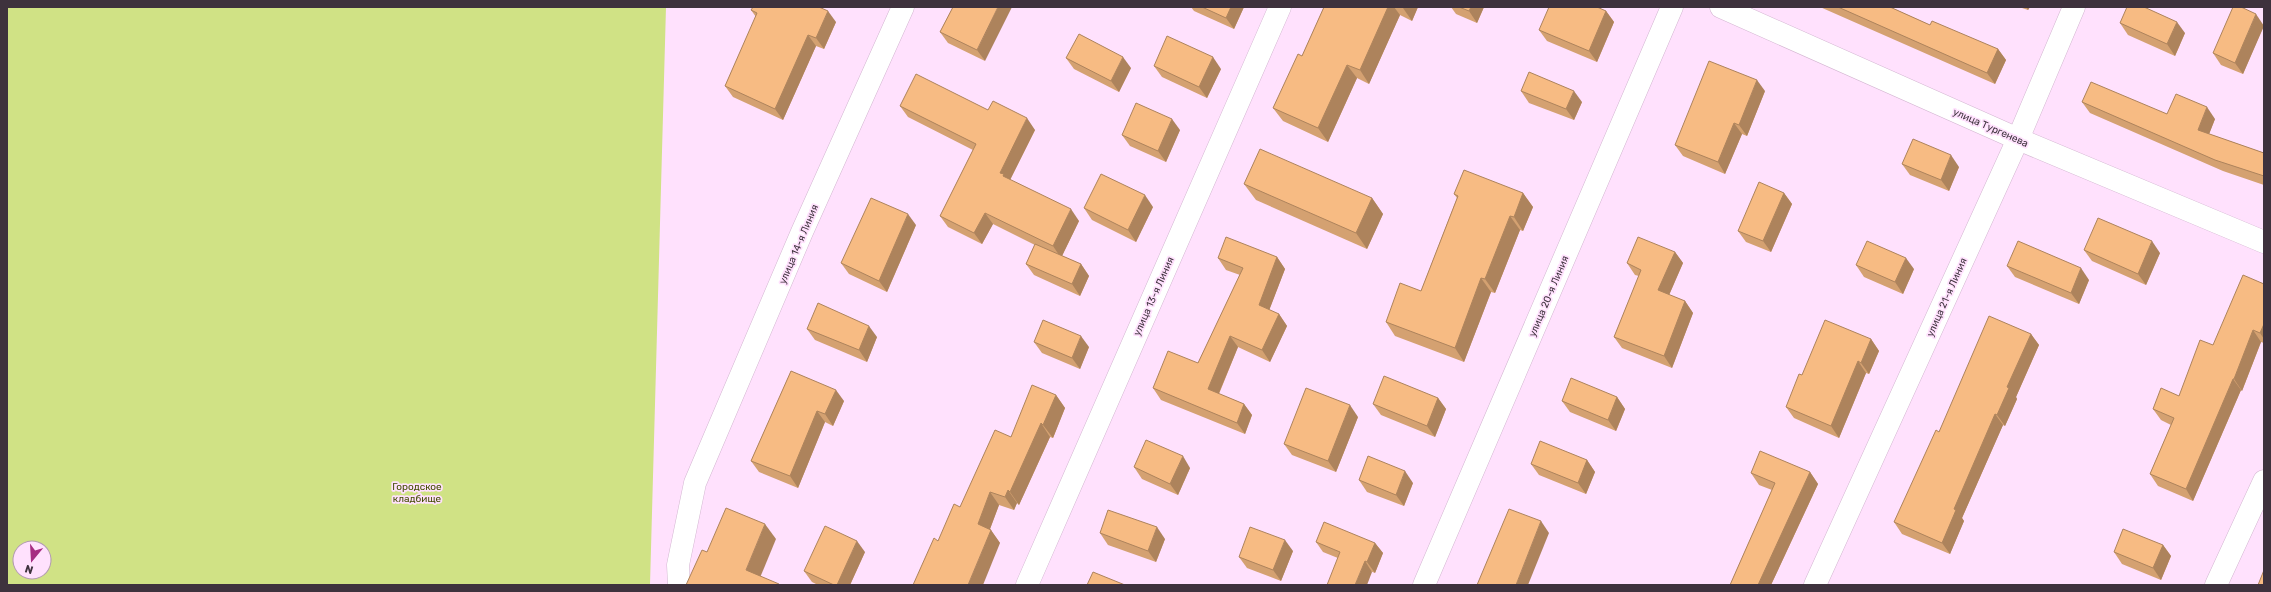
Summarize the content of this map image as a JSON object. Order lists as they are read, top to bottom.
{
  "streets": {
    "street": [
      "улица Тургенева",
      "улица 14-я Линия",
      "улица 13-я Линия",
      "улица 20-я Линия",
      "улица 21-я Линия"
    ]
  },
  "crossings": [
    ["улица Тургенева", "улица 21-я Линия"]
  ],
  "parks": ["Городское кладбище"],
  "north": "bottom"
}
